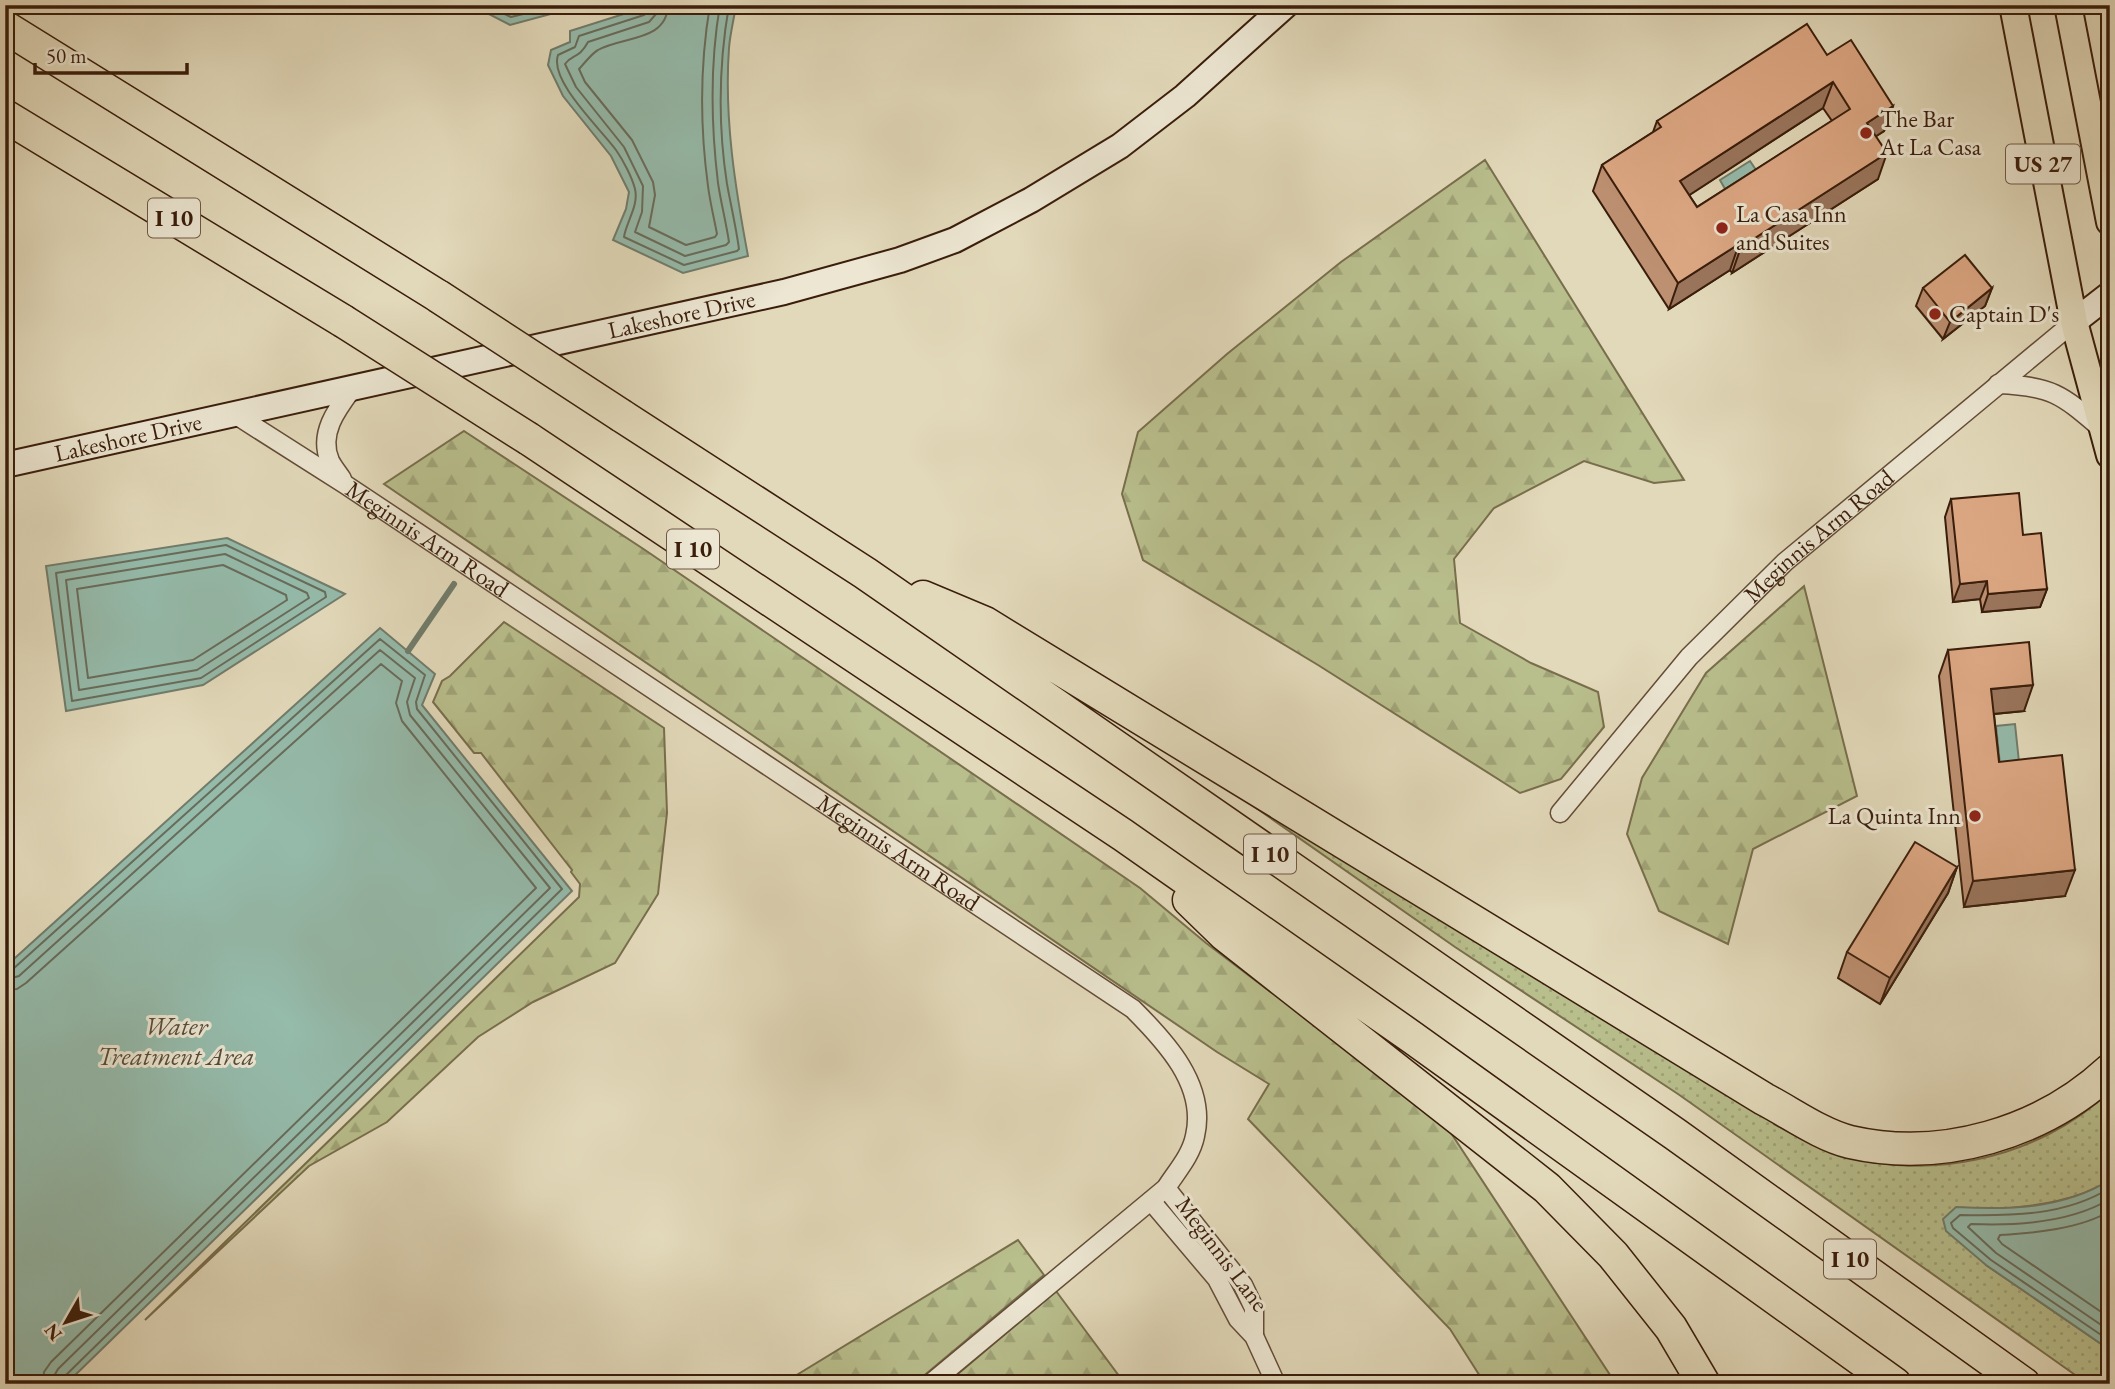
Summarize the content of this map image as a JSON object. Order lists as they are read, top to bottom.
{
  "streets": {
    "highway": ["I 10"],
    "main road": ["US 27"],
    "street": ["Lakeshore Drive", "Meginnis Arm Road", "Meginnis Lane"]
  },
  "crossings": [
    ["US 27", "Meginnis Arm Road"],
    ["Lakeshore Drive", "Meginnis Arm Road"],
    ["Meginnis Arm Road", "Meginnis Lane"]
  ],
  "water": ["Water Treatment Area"],
  "places": [
    "The Bar At La Casa",
    "La Casa Inn and Suites",
    "Captain D's",
    "La Quinta Inn"
  ],
  "scale_bar": "50 m",
  "north": "bottom left"
}
